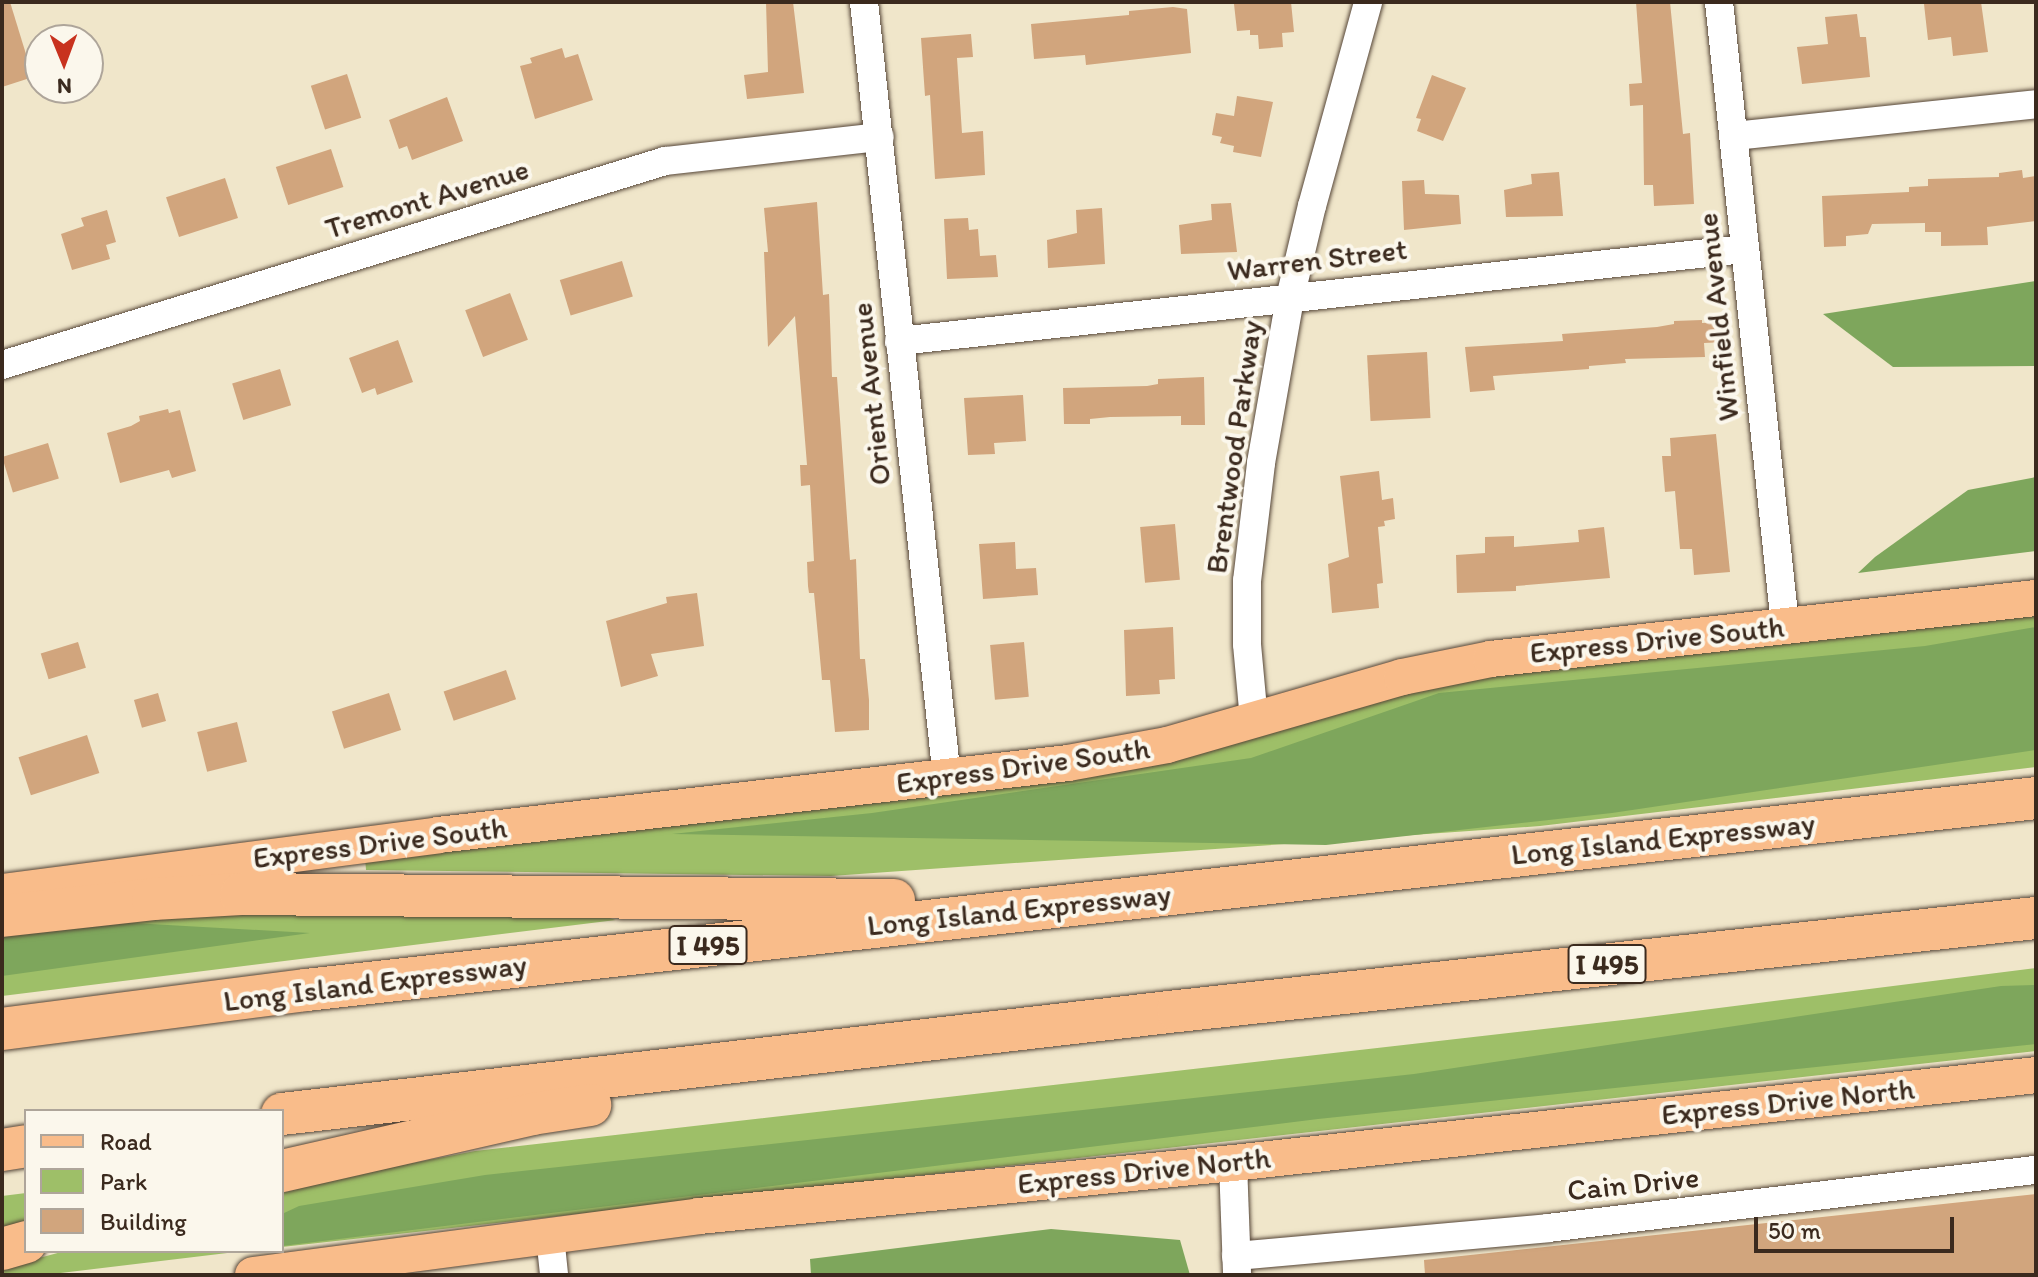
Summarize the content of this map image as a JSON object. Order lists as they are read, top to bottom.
{
  "streets": {
    "highway": ["Long Island Expressway", "I 495"],
    "main road": ["Express Drive South", "Express Drive North"],
    "street": [
      "Tremont Avenue",
      "Warren Street",
      "Winfield Avenue",
      "Orient Avenue",
      "Brentwood Parkway",
      "Cain Drive"
    ]
  },
  "crossings": [
    ["Tremont Avenue", "Orient Avenue"],
    ["Warren Street", "Winfield Avenue"],
    ["Warren Street", "Orient Avenue"],
    ["Warren Street", "Brentwood Parkway"],
    ["Winfield Avenue", "Express Drive South"],
    ["Orient Avenue", "Express Drive South"],
    ["Brentwood Parkway", "Express Drive South"]
  ],
  "legend": ["Road", "Park", "Building"],
  "scale_bar": "50 m",
  "north": "bottom"
}
